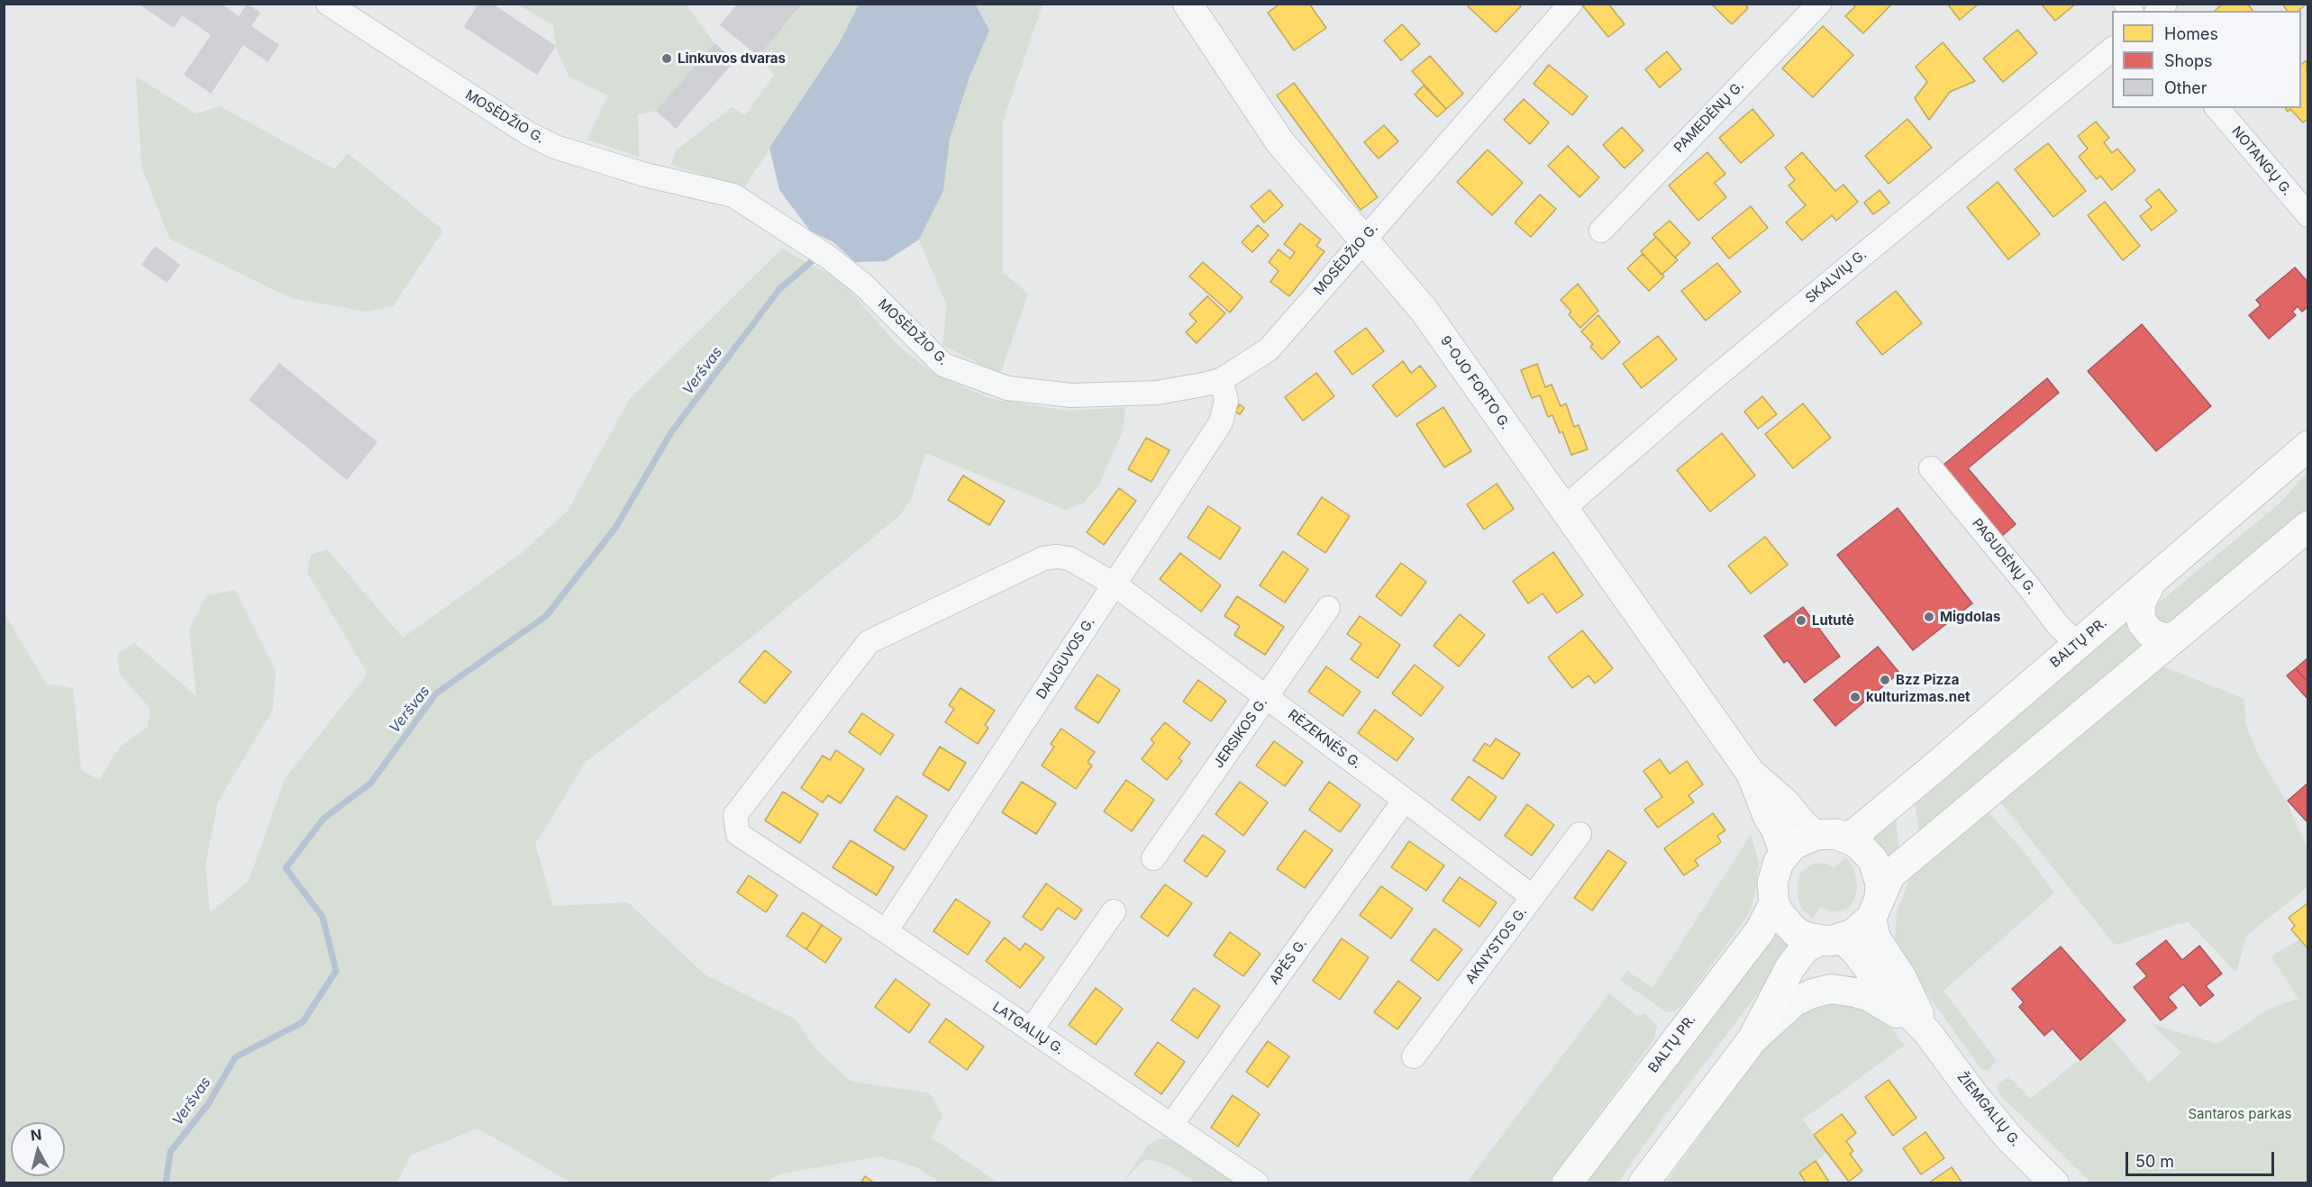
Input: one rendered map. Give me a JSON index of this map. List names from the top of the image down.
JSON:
{
  "streets": {
    "main road": ["BALTŲ PR."],
    "street": [
      "MOSĖDŽIO G.",
      "PAMEDĖNŲ G.",
      "NOTANGŲ G.",
      "SKALVIŲ G.",
      "9-OJO FORTO G.",
      "PAGUDĖNŲ G.",
      "DAUGUVOS G.",
      "JERSIKOS G.",
      "RĖZEKNĖS G.",
      "AKNYSTOS G.",
      "APĖS G.",
      "LATGALIŲ G.",
      "ŽIEMGALIŲ G."
    ]
  },
  "crossings": [
    ["MOSĖDŽIO G.", "9-OJO FORTO G."],
    ["MOSĖDŽIO G.", "DAUGUVOS G."],
    ["SKALVIŲ G.", "9-OJO FORTO G."],
    ["9-OJO FORTO G.", "BALTŲ PR."],
    ["9-OJO FORTO G.", "ŽIEMGALIŲ G."],
    ["PAGUDĖNŲ G.", "BALTŲ PR."],
    ["BALTŲ PR.", "ŽIEMGALIŲ G."],
    ["DAUGUVOS G.", "RĖZEKNĖS G."],
    ["DAUGUVOS G.", "LATGALIŲ G."],
    ["JERSIKOS G.", "RĖZEKNĖS G."],
    ["RĖZEKNĖS G.", "AKNYSTOS G."],
    ["RĖZEKNĖS G.", "APĖS G."],
    ["RĖZEKNĖS G.", "LATGALIŲ G."],
    ["APĖS G.", "LATGALIŲ G."]
  ],
  "water": ["Veršvas"],
  "parks": ["Santaros parkas"],
  "places": [
    "Linkuvos dvaras",
    "Migdolas",
    "Lututė",
    "Bzz Pizza",
    "kulturizmas.net"
  ],
  "legend": ["Homes", "Shops", "Other"],
  "scale_bar": "50 m",
  "north": "top"
}
